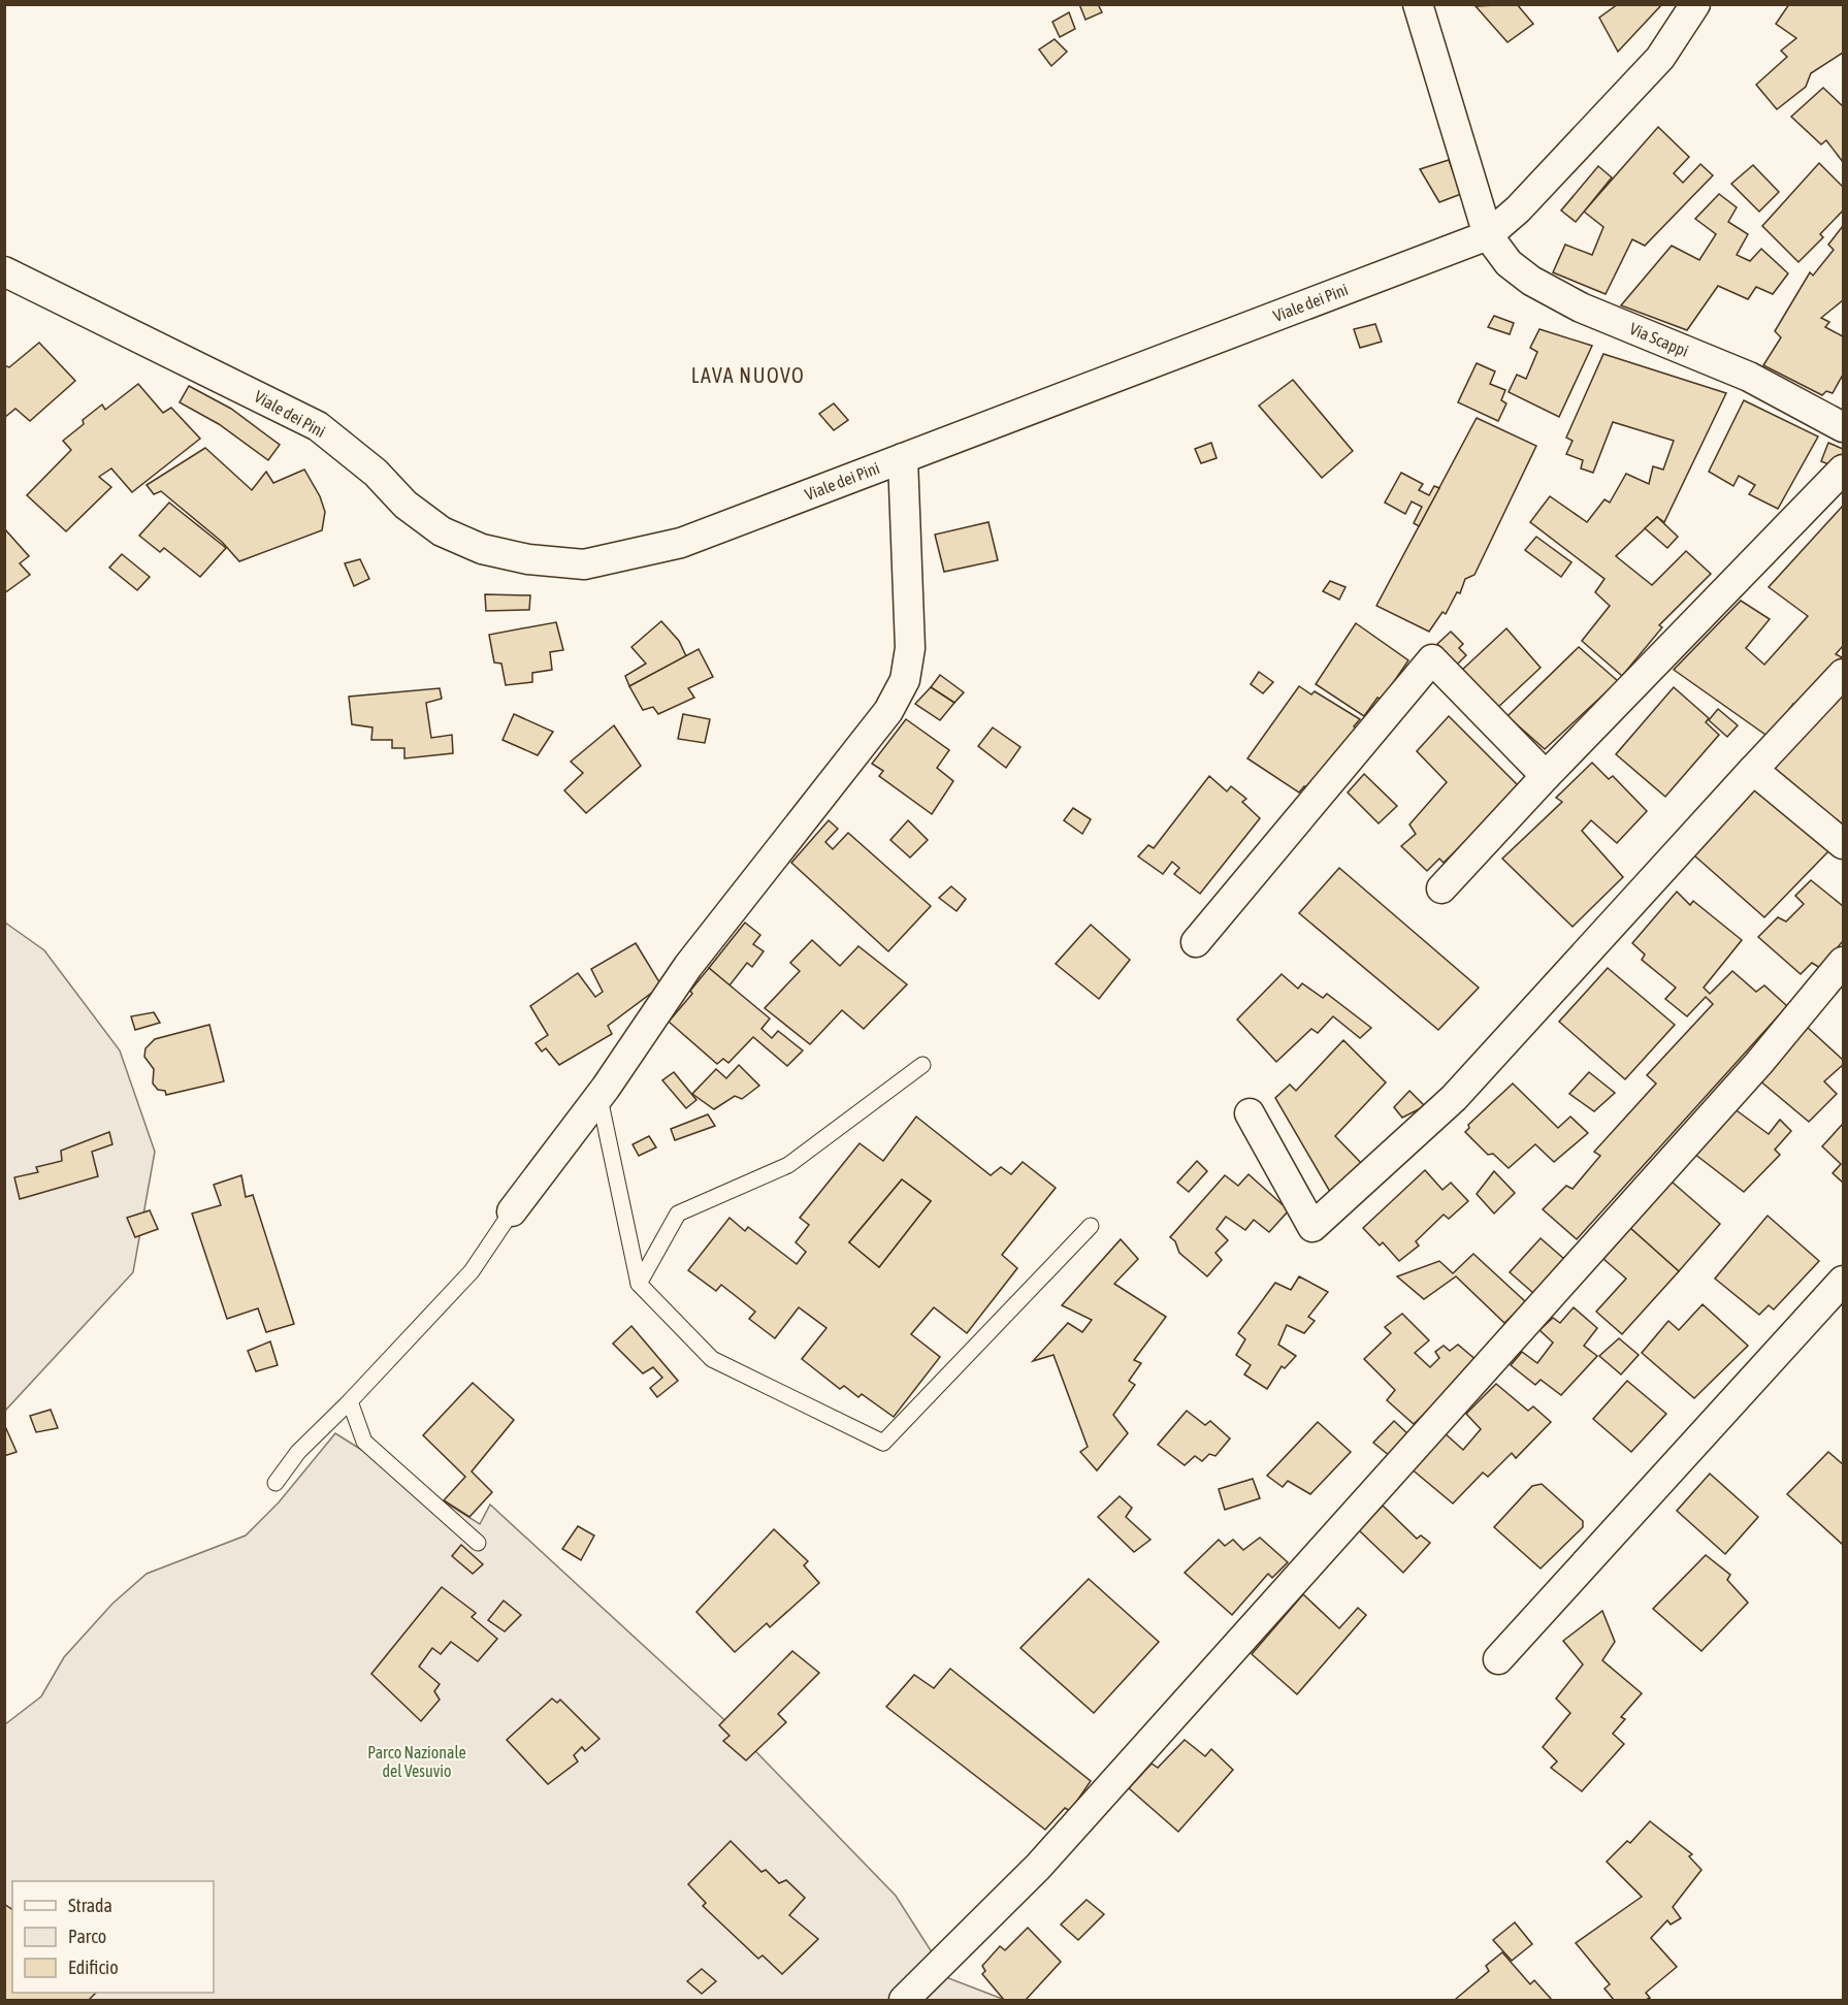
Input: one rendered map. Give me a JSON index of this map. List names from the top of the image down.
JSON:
{
  "streets": {
    "street": ["Viale dei Pini", "Via Scappi"]
  },
  "crossings": [
    ["Viale dei Pini", "Via Scappi"]
  ],
  "districts": ["LAVA NUOVO"],
  "parks": ["Parco Nazionale del Vesuvio"],
  "legend": ["Strada", "Parco", "Edificio"]
}
